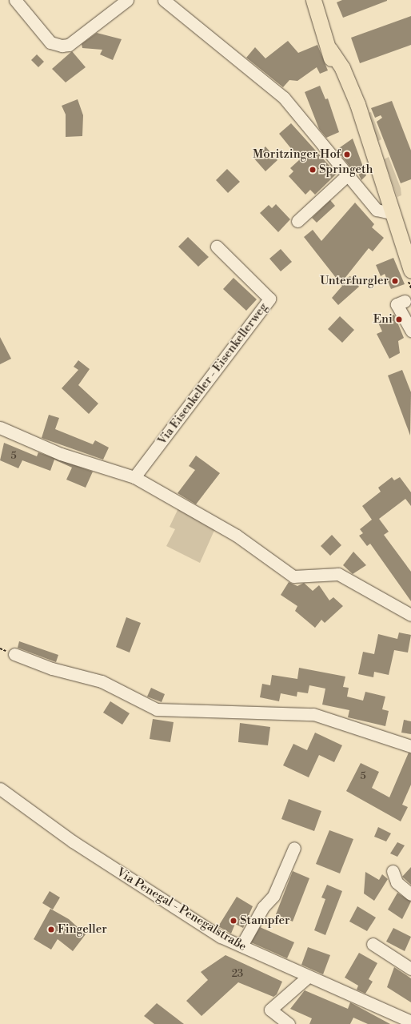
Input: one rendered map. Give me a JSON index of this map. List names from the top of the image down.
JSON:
{
  "streets": {
    "street": ["Via Eisenkeller - Eisenkellerweg", "Via Penegal - Penegalstraße"]
  },
  "places": [
    "Moritzinger Hof",
    "Springeth",
    "Unterfurgler",
    "Eni",
    "Stampfer",
    "Fingeller"
  ],
  "house_numbers": ["5", "5", "23"]
}
